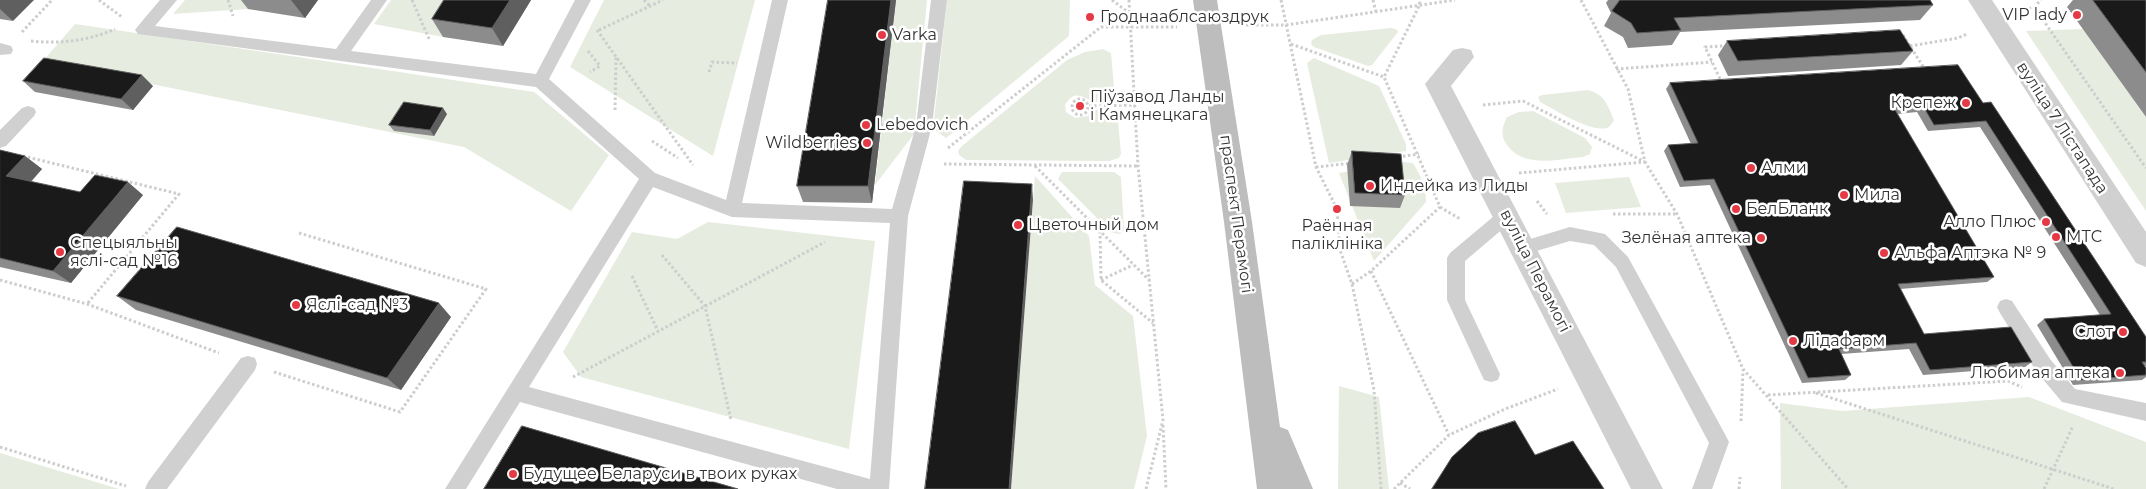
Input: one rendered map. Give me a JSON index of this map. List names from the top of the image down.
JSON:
{
  "streets": {
    "main road": ["праспект Перамогі"],
    "street": ["вуліца 7 Лістапада", "вуліца Перамогі"]
  },
  "places": [
    "VIP lady",
    "Гроднааблсаюздрук",
    "Varka",
    "Крепеж",
    "Піўзавод Ланды і Камянецкага",
    "Lebedovich",
    "Wildberries",
    "Алми",
    "Индейка из Лиды",
    "Мила",
    "Раённая паліклініка",
    "БелБланк",
    "Алло Плюс",
    "Цветочный дом",
    "МТС",
    "Зелёная аптека",
    "Спецыяльны яслі-сад №16",
    "Альфа Аптэка № 9",
    "Яслі-сад №3",
    "Слот",
    "Лідафарм",
    "Любимая аптека",
    "Будущее Беларуси в твоих руках"
  ]
}
